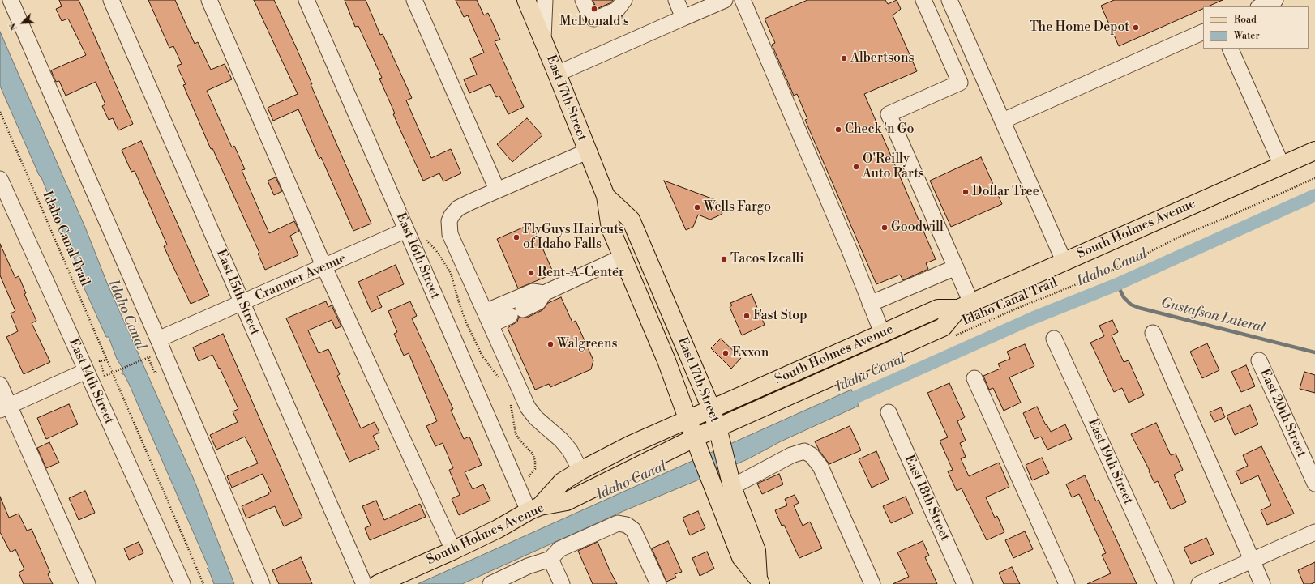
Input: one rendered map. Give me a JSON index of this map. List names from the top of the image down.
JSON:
{
  "streets": {
    "main road": ["East 17th Street", "South Holmes Avenue"],
    "street": [
      "East 16th Street",
      "Cranmer Avenue",
      "East 15th Street",
      "East 14th Street",
      "East 20th Street",
      "East 19th Street",
      "East 18th Street"
    ],
    "path": ["Idaho Canal Trail"]
  },
  "crossings": [
    ["East 17th Street", "South Holmes Avenue"],
    ["South Holmes Avenue", "East 16th Street"],
    ["East 16th Street", "Cranmer Avenue"],
    ["Cranmer Avenue", "East 15th Street"]
  ],
  "water": ["Idaho Canal", "Gustafson Lateral"],
  "places": [
    "McDonald's",
    "The Home Depot",
    "Albertsons",
    "Check 'n Go",
    "O'Reilly Auto Parts",
    "Dollar Tree",
    "Wells Fargo",
    "Goodwill",
    "FlyGuys Haircuts of Idaho Falls",
    "Tacos Izcalli",
    "Rent-A-Center",
    "Fast Stop",
    "Walgreens",
    "Exxon"
  ],
  "legend": ["Road", "Water"],
  "north": "bottom left"
}
